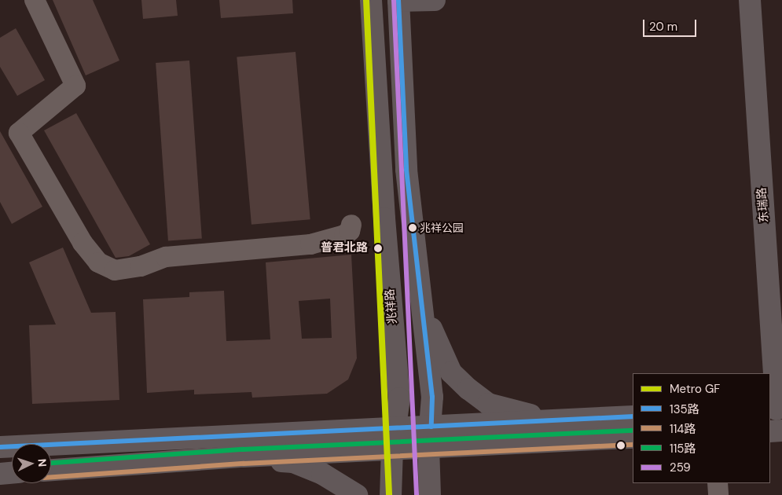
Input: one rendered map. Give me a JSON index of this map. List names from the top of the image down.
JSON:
{
  "streets": {
    "main road": ["东瑞路", "兆祥路"]
  },
  "places": ["兆祥公园", "普君北路"],
  "lines": [
    "metro line GF",
    "transit line 135路",
    "transit line 259",
    "transit line 115路",
    "transit line 114路"
  ],
  "legend": [
    "Metro GF",
    "135路",
    "114路",
    "115路",
    "259"
  ],
  "scale_bar": "20 m",
  "north": "right"
}
